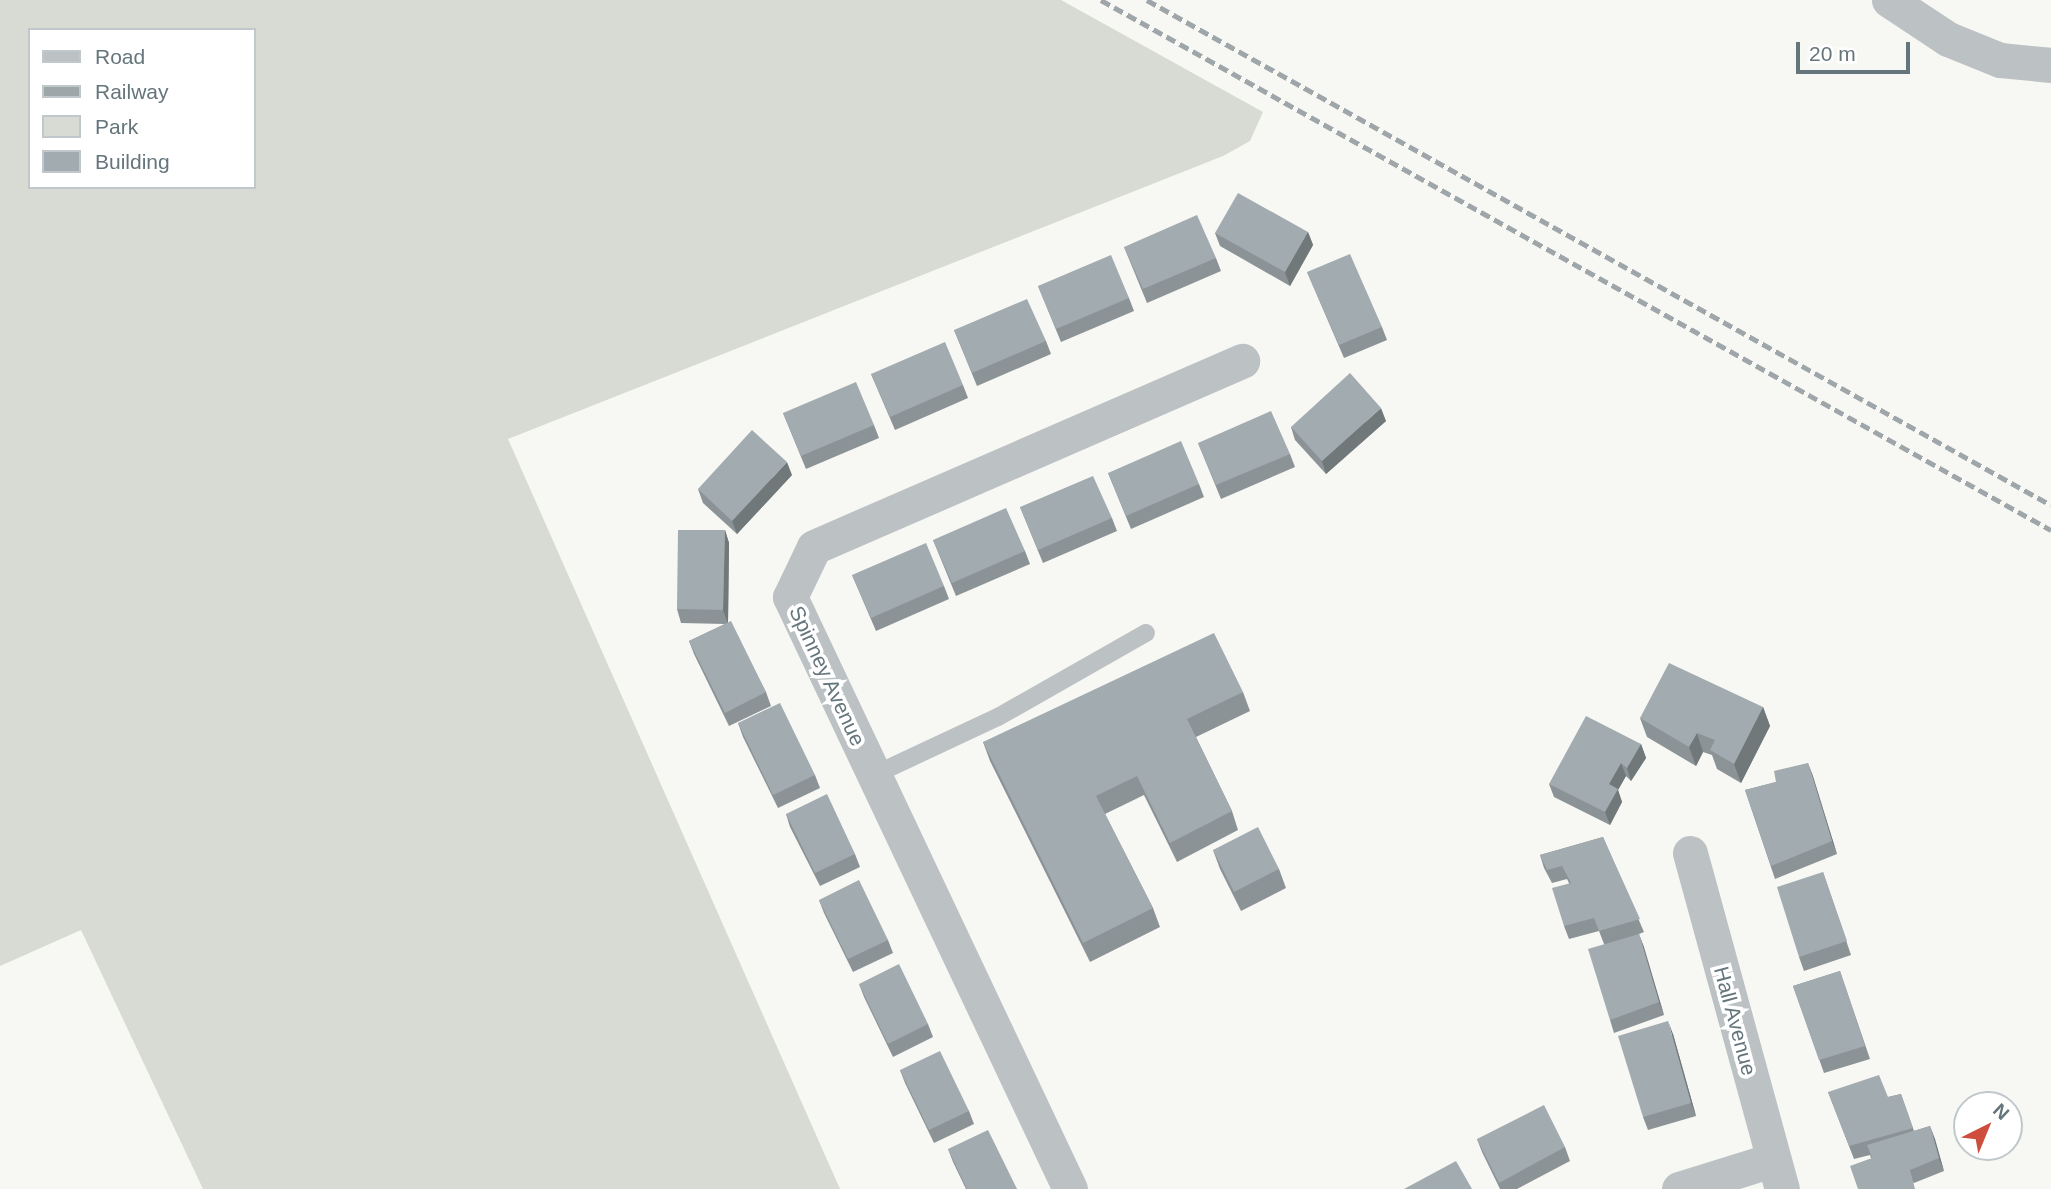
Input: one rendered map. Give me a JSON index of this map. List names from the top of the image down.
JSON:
{
  "streets": {
    "street": ["Spinney Avenue", "Hall Avenue"]
  },
  "legend": [
    "Road",
    "Railway",
    "Park",
    "Building"
  ],
  "scale_bar": "20 m",
  "north": "top right"
}
